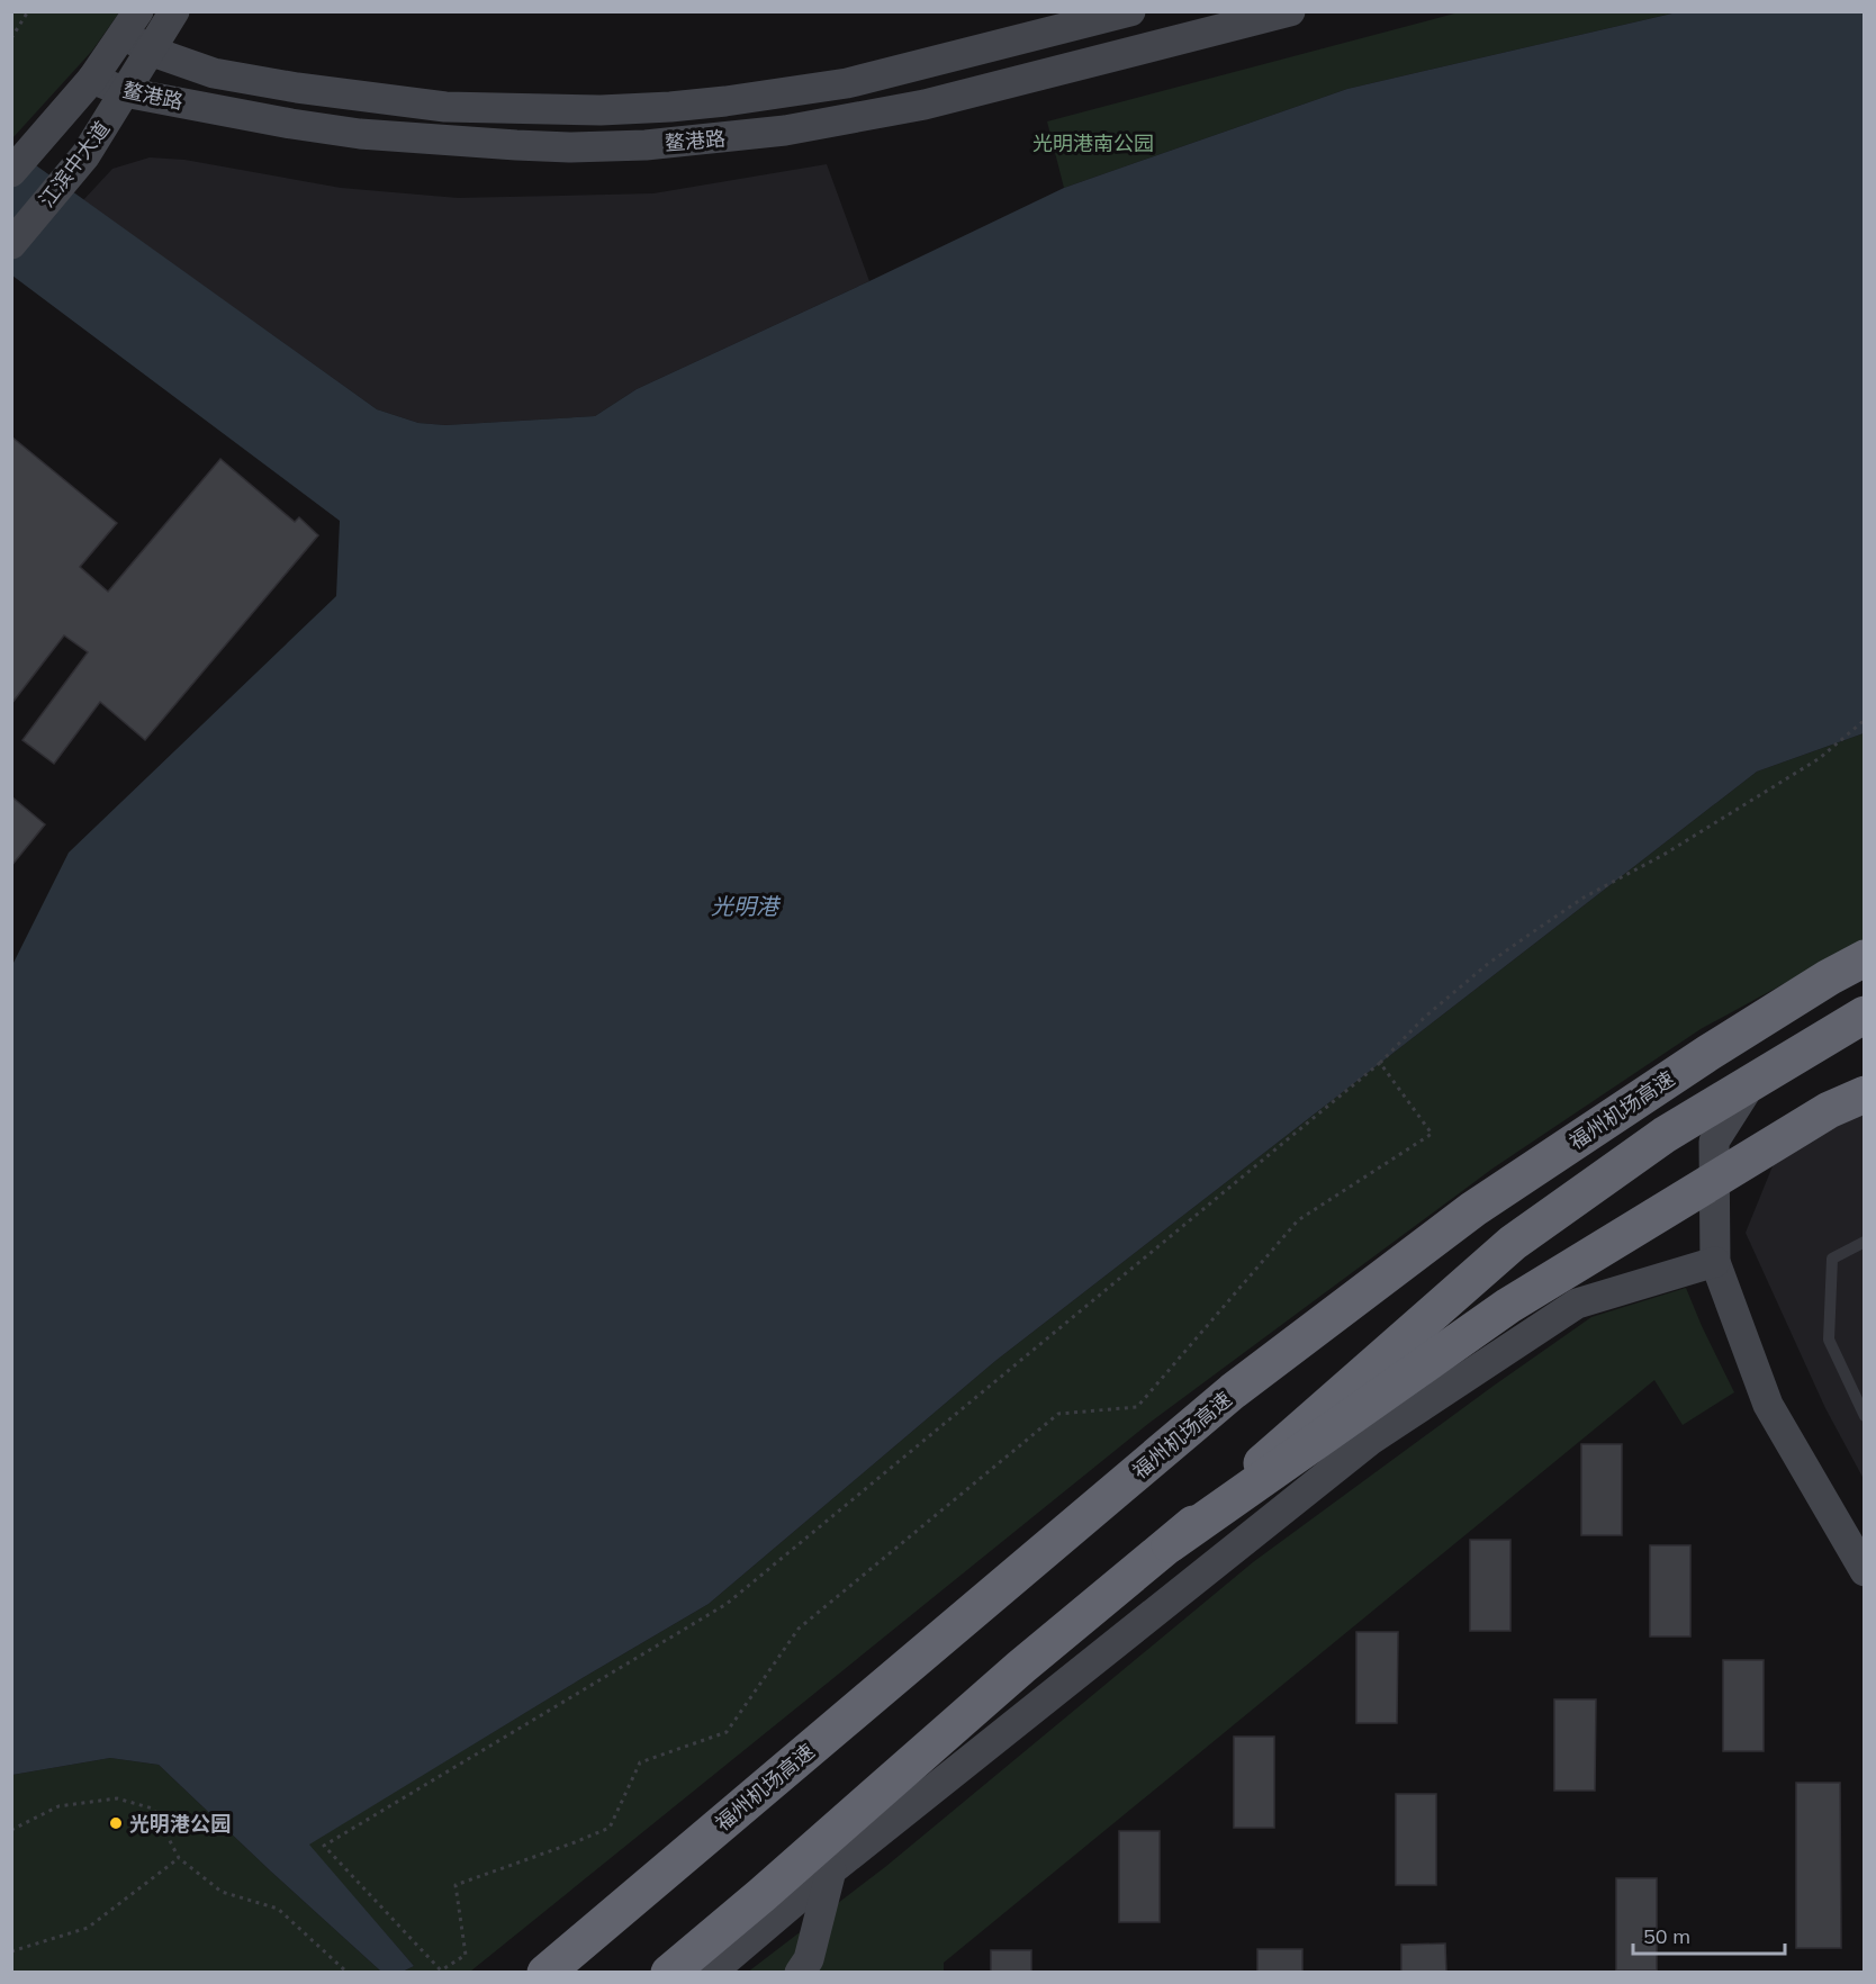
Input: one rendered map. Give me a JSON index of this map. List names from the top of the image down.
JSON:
{
  "streets": {
    "highway": ["福州机场高速"],
    "main road": ["鳌港路", "江滨中大道"]
  },
  "crossings": [
    ["鳌港路", "江滨中大道"]
  ],
  "water": ["光明港"],
  "parks": ["光明港南公园"],
  "places": ["光明港公园"],
  "scale_bar": "50 m"
}
